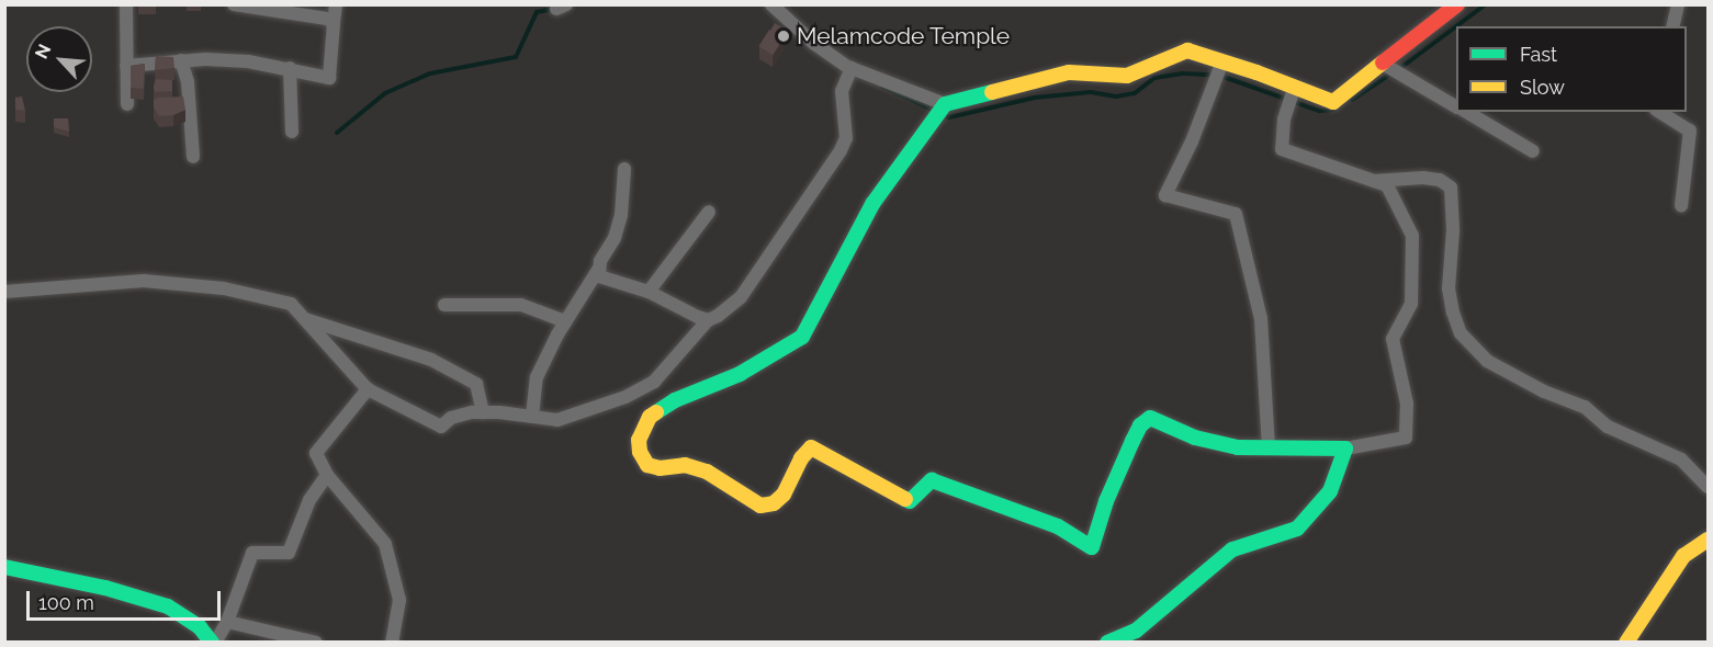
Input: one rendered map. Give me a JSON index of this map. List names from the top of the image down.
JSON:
{
  "places": ["Melamcode Temple"],
  "legend": ["Fast", "Slow"],
  "scale_bar": "100 m",
  "north": "top left"
}
